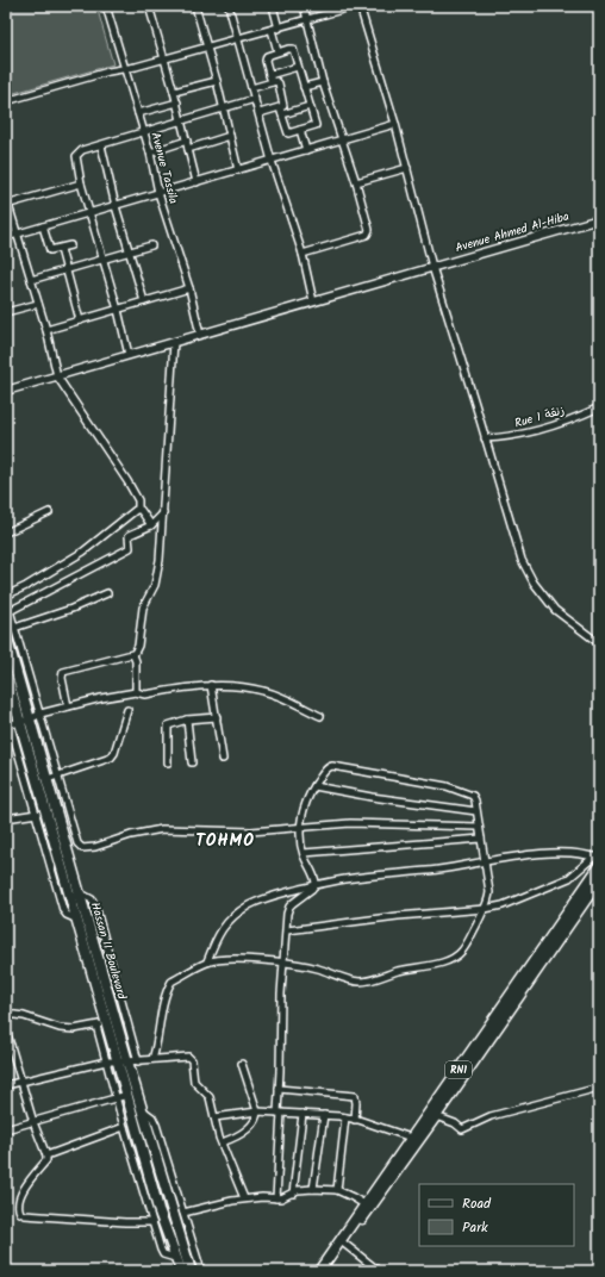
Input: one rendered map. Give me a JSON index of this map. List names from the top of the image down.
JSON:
{
  "streets": {
    "main road": ["Hassan II Boulevard", "RN1"],
    "street": ["Avenue Tassila", "Avenue Ahmed Al-Hiba", "Rue 1 زنقة"]
  },
  "crossings": [
    ["Avenue Tassila", "Avenue Ahmed Al-Hiba"]
  ],
  "districts": ["TOHMO"],
  "legend": ["Road", "Park"]
}
